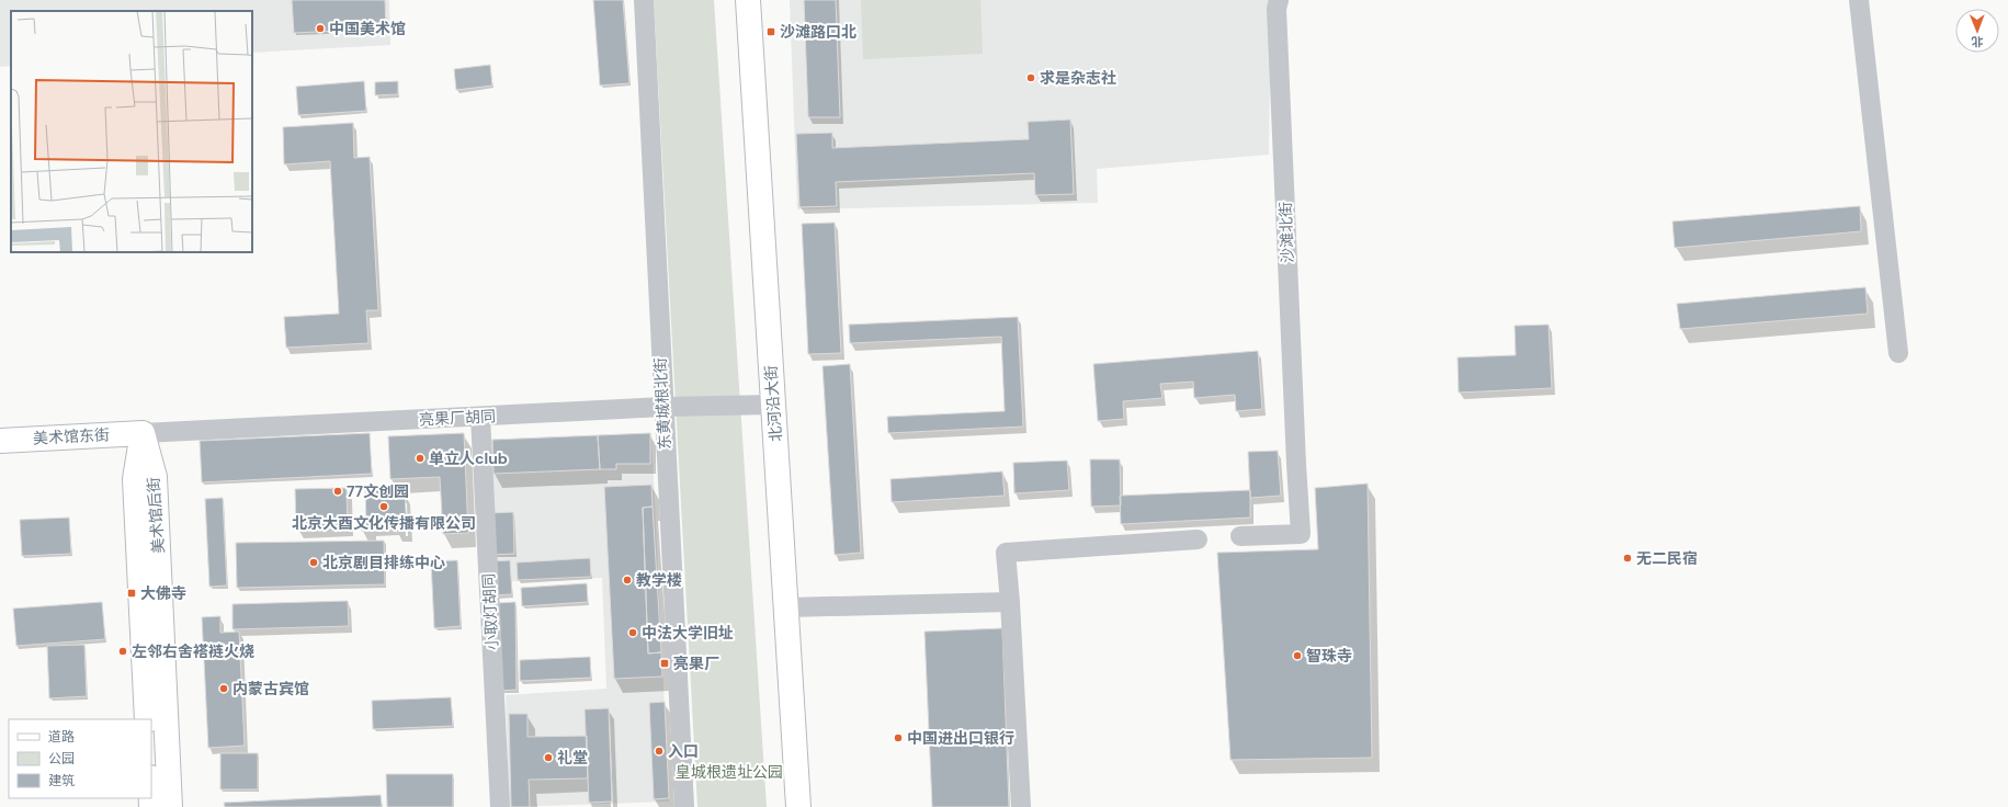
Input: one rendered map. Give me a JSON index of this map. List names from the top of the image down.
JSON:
{
  "streets": {
    "main road": ["北河沿大街", "美术馆东街", "美术馆后街"],
    "street": [
      "沙滩北街",
      "东黄城根北街",
      "亮果厂胡同",
      "小取灯胡同"
    ]
  },
  "crossings": [
    ["东黄城根北街", "亮果厂胡同"],
    ["北河沿大街", "亮果厂胡同"],
    ["亮果厂胡同", "美术馆东街"],
    ["亮果厂胡同", "美术馆后街"],
    ["亮果厂胡同", "小取灯胡同"],
    ["美术馆东街", "美术馆后街"]
  ],
  "parks": ["皇城根遗址公园"],
  "places": {
    "other": [
      "中国美术馆",
      "求是杂志社",
      "单立人club",
      "77文创园",
      "北京大酉文化传播有限公司",
      "无二民宿",
      "北京剧目排练中心",
      "教学楼",
      "中法大学旧址",
      "左邻右舍褡裢火烧",
      "智珠寺",
      "内蒙古宾馆",
      "中国进出口银行",
      "入口",
      "礼堂"
    ],
    "transit": ["沙滩路口北", "大佛寺", "亮果厂"]
  },
  "legend": ["道路", "公园", "建筑"],
  "north": "bottom"
}
